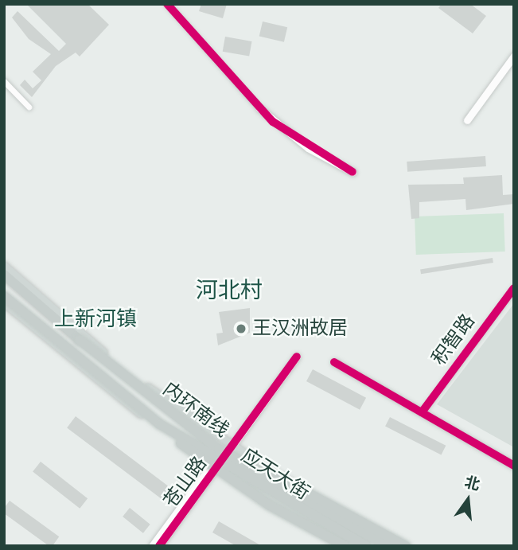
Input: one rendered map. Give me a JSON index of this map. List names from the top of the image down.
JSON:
{
  "streets": {
    "highway": ["内环南线"],
    "main road": ["应天大街"],
    "street": ["积智路", "苍山路"]
  },
  "crossings": [
    ["应天大街", "苍山路"]
  ],
  "districts": ["河北村", "上新河镇"],
  "places": ["王汉洲故居"],
  "north": "top"
}
